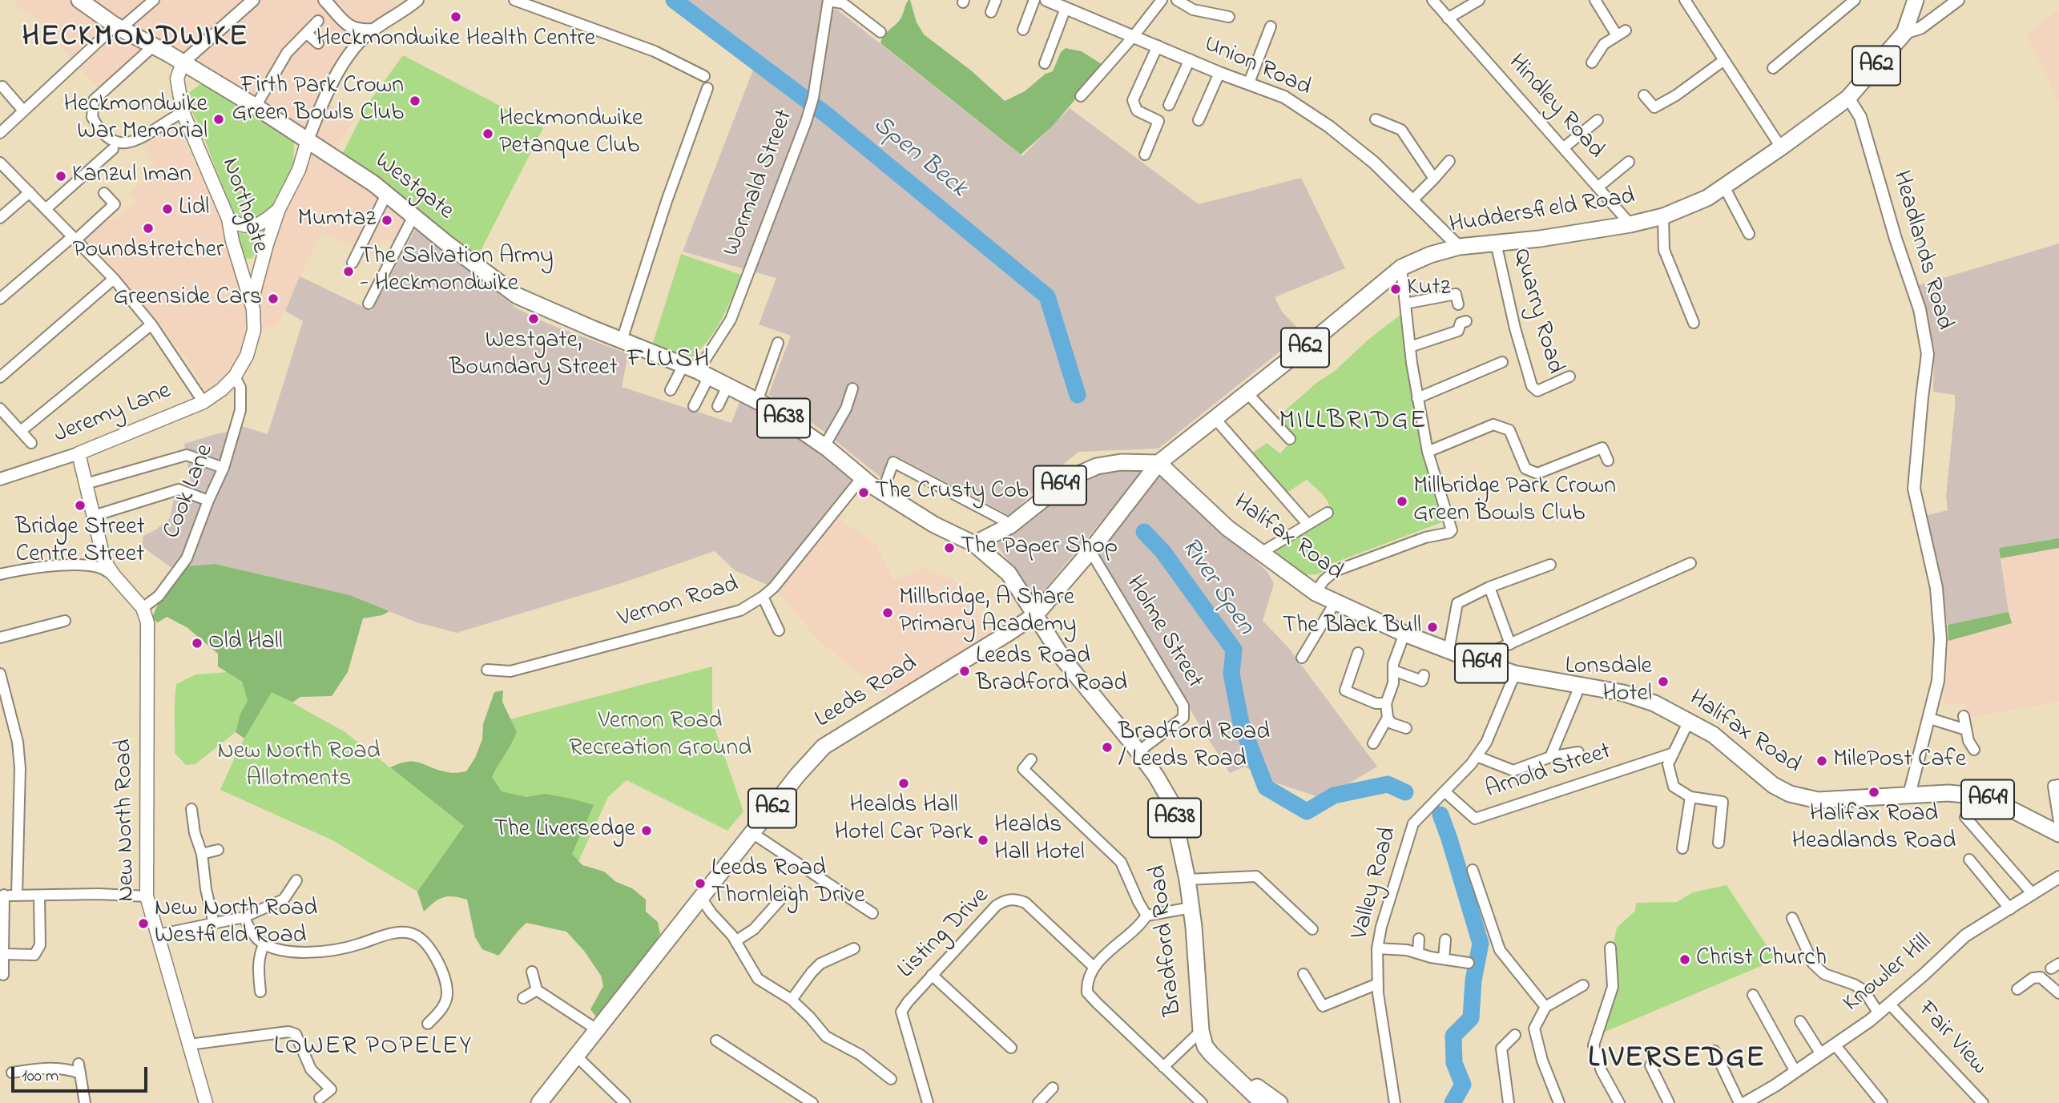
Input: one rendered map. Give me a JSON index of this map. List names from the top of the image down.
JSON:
{
  "streets": {
    "main road": [
      "A62",
      "Westgate",
      "Northgate",
      "Huddersfield Road",
      "Jeremy Lane",
      "A638",
      "A649",
      "Halifax Road",
      "Leeds Road",
      "New North Road",
      "Bradford Road"
    ],
    "street": [
      "Union Road",
      "Hindley Road",
      "Wormald Street",
      "Headlands Road",
      "Quarry Road",
      "Cook Lane",
      "Vernon Road",
      "Holme Street",
      "Arnold Street",
      "Valley Road",
      "Listing Drive",
      "Knowler Hill",
      "Fair View"
    ]
  },
  "crossings": [
    ["Union Road", "Huddersfield Road"],
    ["Hindley Road", "Huddersfield Road"],
    ["Wormald Street", "Westgate"],
    ["Wormald Street", "A638"],
    ["Westgate", "Northgate"],
    ["Westgate", "A638"],
    ["Northgate", "A638"],
    ["Huddersfield Road", "Headlands Road"],
    ["Huddersfield Road", "Quarry Road"],
    ["Huddersfield Road", "A649"],
    ["Huddersfield Road", "Halifax Road"],
    ["Huddersfield Road", "Leeds Road"],
    ["Headlands Road", "Halifax Road"],
    ["Jeremy Lane", "Cook Lane"],
    ["Jeremy Lane", "New North Road"],
    ["A638", "A649"],
    ["A638", "Vernon Road"],
    ["A638", "Bradford Road"],
    ["A649", "Halifax Road"],
    ["A649", "Leeds Road"],
    ["A649", "Bradford Road"],
    ["Cook Lane", "New North Road"],
    ["Halifax Road", "Leeds Road"],
    ["Halifax Road", "Valley Road"],
    ["Holme Street", "Leeds Road"],
    ["Holme Street", "Bradford Road"],
    ["Leeds Road", "Bradford Road"],
    ["Arnold Street", "Valley Road"],
    ["Knowler Hill", "Fair View"]
  ],
  "districts": [
    "HECKMONDWIKE",
    "FLUSH",
    "MILLBRIDGE",
    "LOWER POPELEY",
    "LIVERSEDGE"
  ],
  "water": ["Spen Beck", "River Spen"],
  "parks": ["Vernon Road Recreation Ground", "New North Road Allotments"],
  "places": [
    "Heckmondwike Health Centre",
    "Firth Park Crown Green Bowls Club",
    "Heckmondwike War Memorial",
    "Heckmondwike Petanque Club",
    "Kanzul Iman",
    "Lidl",
    "Mumtaz",
    "Poundstretcher",
    "The Salvation Army - Heckmondwike",
    "Kutz",
    "Greenside Cars",
    "Westgate, Boundary Street",
    "The Crusty Cob",
    "Millbridge Park Crown Green Bowls Club",
    "Bridge Street Centre Street",
    "The Paper Shop",
    "Millbridge, A Share Primary Academy",
    "The Black Bull",
    "Old Hall",
    "Leeds Road Bradford Road",
    "Lonsdale Hotel",
    "Bradford Road / Leeds Road",
    "MilePost Cafe",
    "Healds Hall Hotel Car Park",
    "Halifax Road Headlands Road",
    "The Liversedge",
    "Healds Hall Hotel",
    "Leeds Road Thornleigh Drive",
    "New North Road Westfield Road",
    "Christ Church"
  ],
  "scale_bar": "100 m"
}
